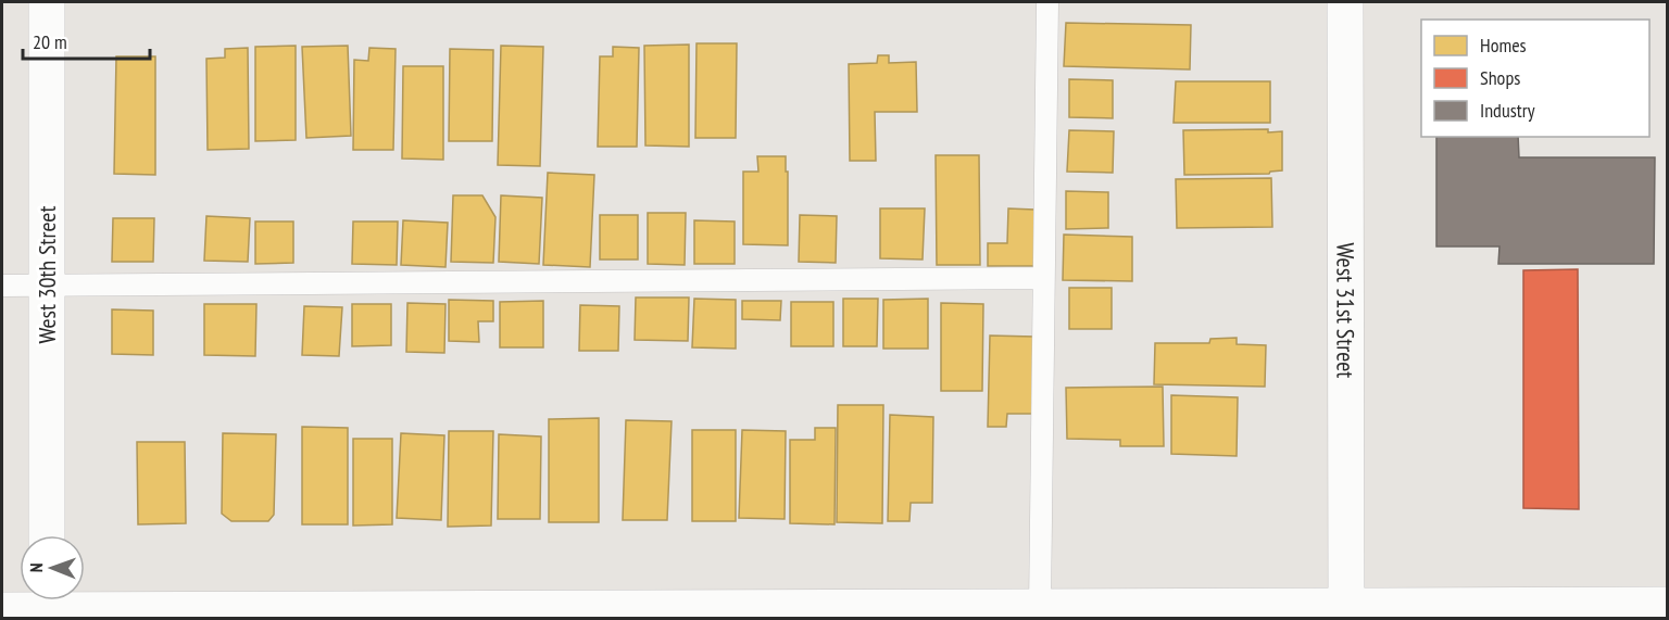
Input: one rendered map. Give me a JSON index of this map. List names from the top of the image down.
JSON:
{
  "streets": {
    "street": ["West 30th Street", "West 31st Street"]
  },
  "legend": ["Homes", "Shops", "Industry"],
  "scale_bar": "20 m",
  "north": "left"
}
